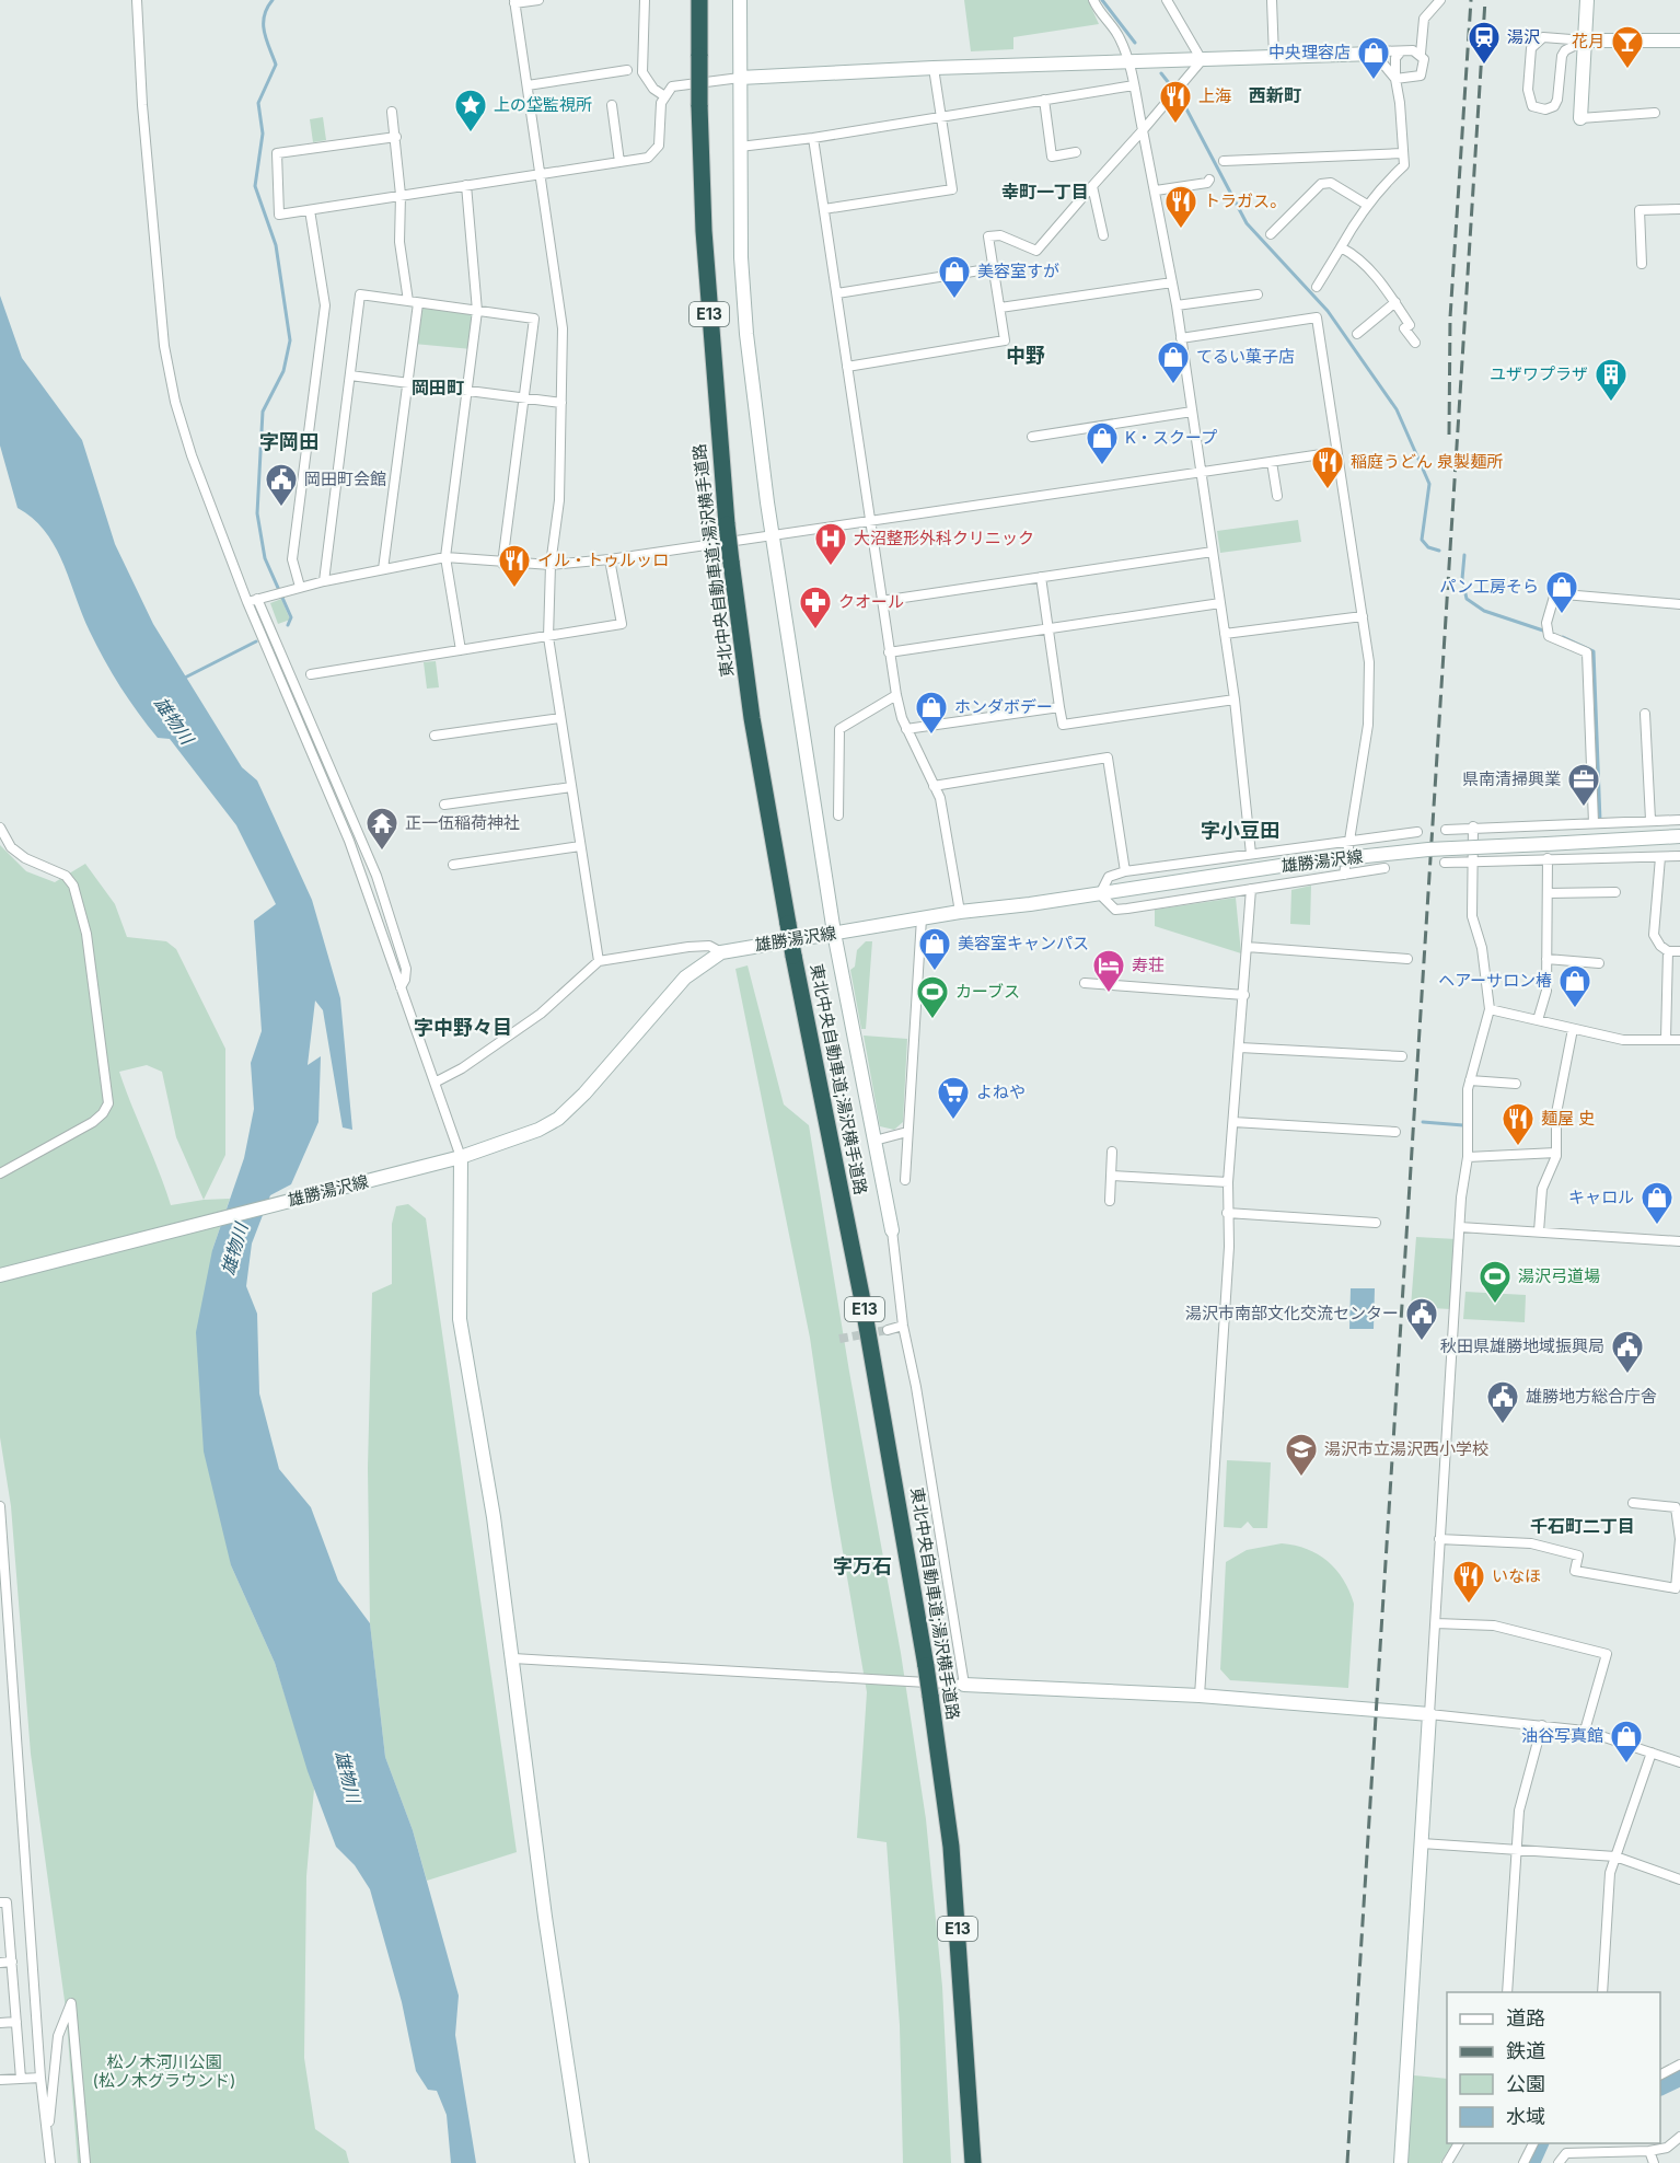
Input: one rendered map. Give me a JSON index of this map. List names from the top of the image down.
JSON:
{
  "streets": {
    "highway": ["E13", "東北中央自動車道;湯沢横手道路"],
    "street": ["雄勝湯沢線"]
  },
  "districts": [
    "西新町",
    "幸町一丁目",
    "中野",
    "岡田町",
    "字岡田",
    "字小豆田",
    "字中野々目",
    "千石町二丁目",
    "字万石"
  ],
  "water": ["雄物川"],
  "parks": ["松ノ木河川公園 (松ノ木グラウンド)"],
  "places": {
    "station": ["湯沢"],
    "bar": ["花月"],
    "shop": [
      "中央理容店",
      "美容室すが",
      "てるい菓子店",
      "K・スクープ",
      "パン工房そら",
      "ホンダボデー",
      "美容室キャンパス",
      "ヘアーサロン椿",
      "キャロル",
      "油谷写真館"
    ],
    "restaurant": [
      "上海",
      "トラガス。",
      "稲庭うどん 泉製麺所",
      "イル・トゥルッロ",
      "麺屋 史",
      "いなほ"
    ],
    "place": ["上の垈監視所"],
    "building": ["ユザワプラザ"],
    "public building": [
      "岡田町会館",
      "湯沢市南部文化交流センター",
      "秋田県雄勝地域振興局",
      "雄勝地方総合庁舎"
    ],
    "hospital": ["大沼整形外科クリニック"],
    "pharmacy": ["クオール"],
    "office": ["県南清掃興業"],
    "temple": ["正一伍稲荷神社"],
    "hotel": ["寿荘"],
    "sports": ["カーブス", "湯沢弓道場"],
    "supermarket": ["よねや"],
    "school or university": ["湯沢市立湯沢西小学校"]
  },
  "legend": [
    "道路",
    "鉄道",
    "公園",
    "水域"
  ]
}
